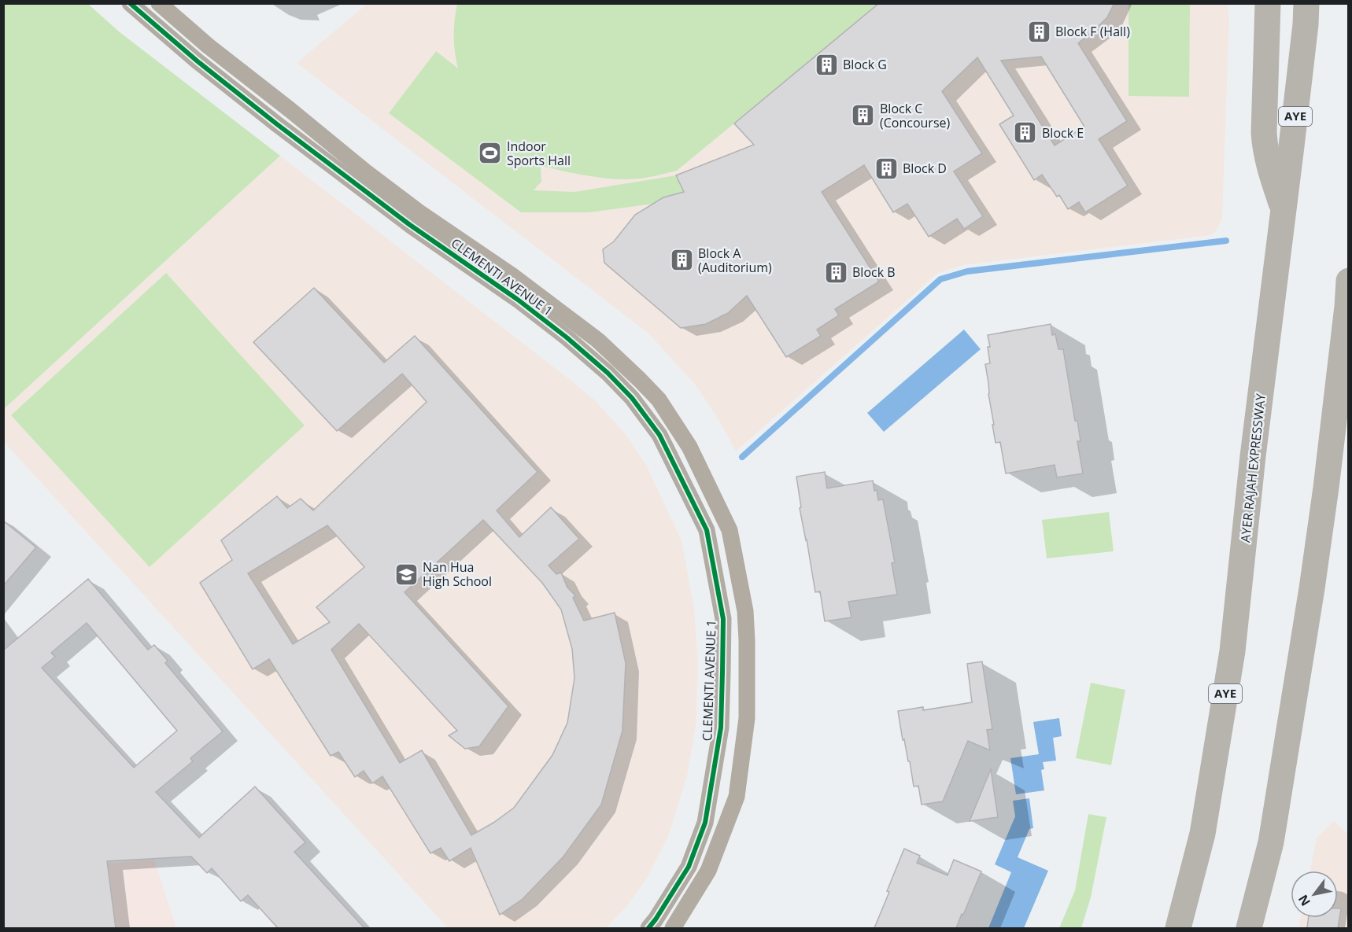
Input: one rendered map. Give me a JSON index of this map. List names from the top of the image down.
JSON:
{
  "streets": {
    "highway": ["AYE", "AYER RAJAH EXPRESSWAY"],
    "street": ["CLEMENTI AVENUE 1"]
  },
  "places": {
    "building": [
      "Block F (Hall)",
      "Block G",
      "Block C (Concourse)",
      "Block E",
      "Block D",
      "Block A (Auditorium)",
      "Block B"
    ],
    "sports": ["Indoor Sports Hall"],
    "school or university": ["Nan Hua High School"]
  },
  "north": "bottom left"
}
